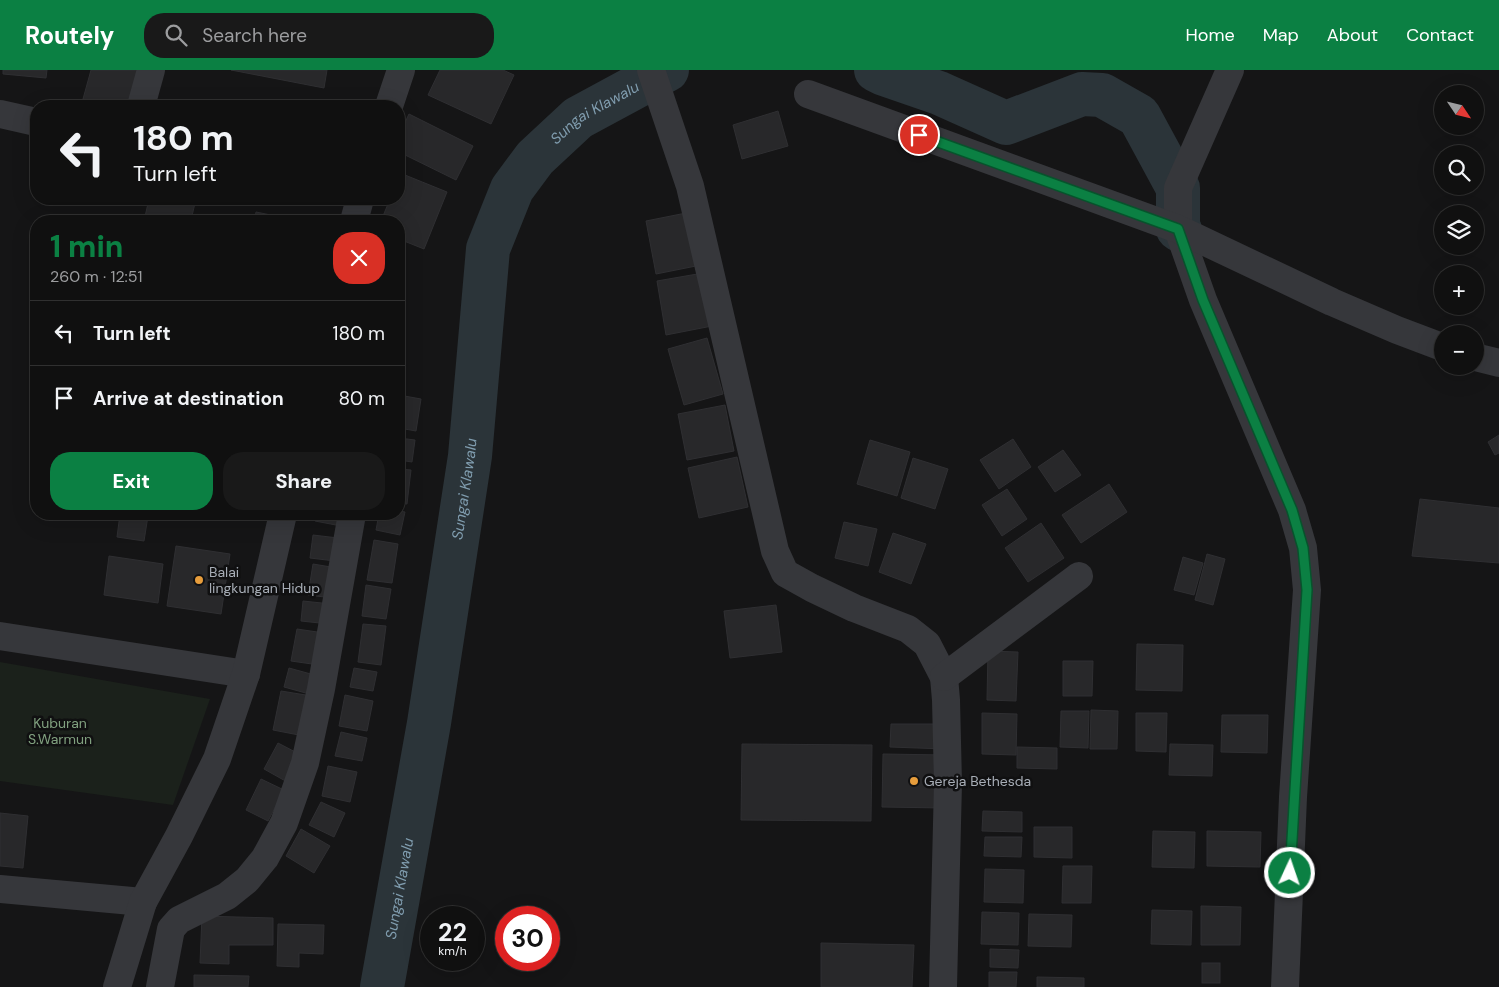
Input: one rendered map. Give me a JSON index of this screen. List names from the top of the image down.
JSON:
{
  "water": ["Sungai Klawalu"],
  "parks": ["Kuburan S.Warmun"],
  "places": ["Balai lingkungan Hidup", "Gereja Bethesda"],
  "north": "bottom right",
  "page": {
    "header": "Routely",
    "search": "Search here",
    "nav": [
      "Home",
      "Map",
      "About",
      "Contact"
    ],
    "map_buttons": ["+", "−"],
    "turn": ["180 m", "Turn left"],
    "heading": ["1 min", "260 m · 12:51"],
    "list": [
      {
        "name": "Turn left",
        "value": "180 m"
      },
      {
        "name": "Arrive at destination",
        "value": "80 m"
      }
    ],
    "buttons": ["Exit", "Share"],
    "speed": "22 km/h",
    "limit": "30"
  }
}
